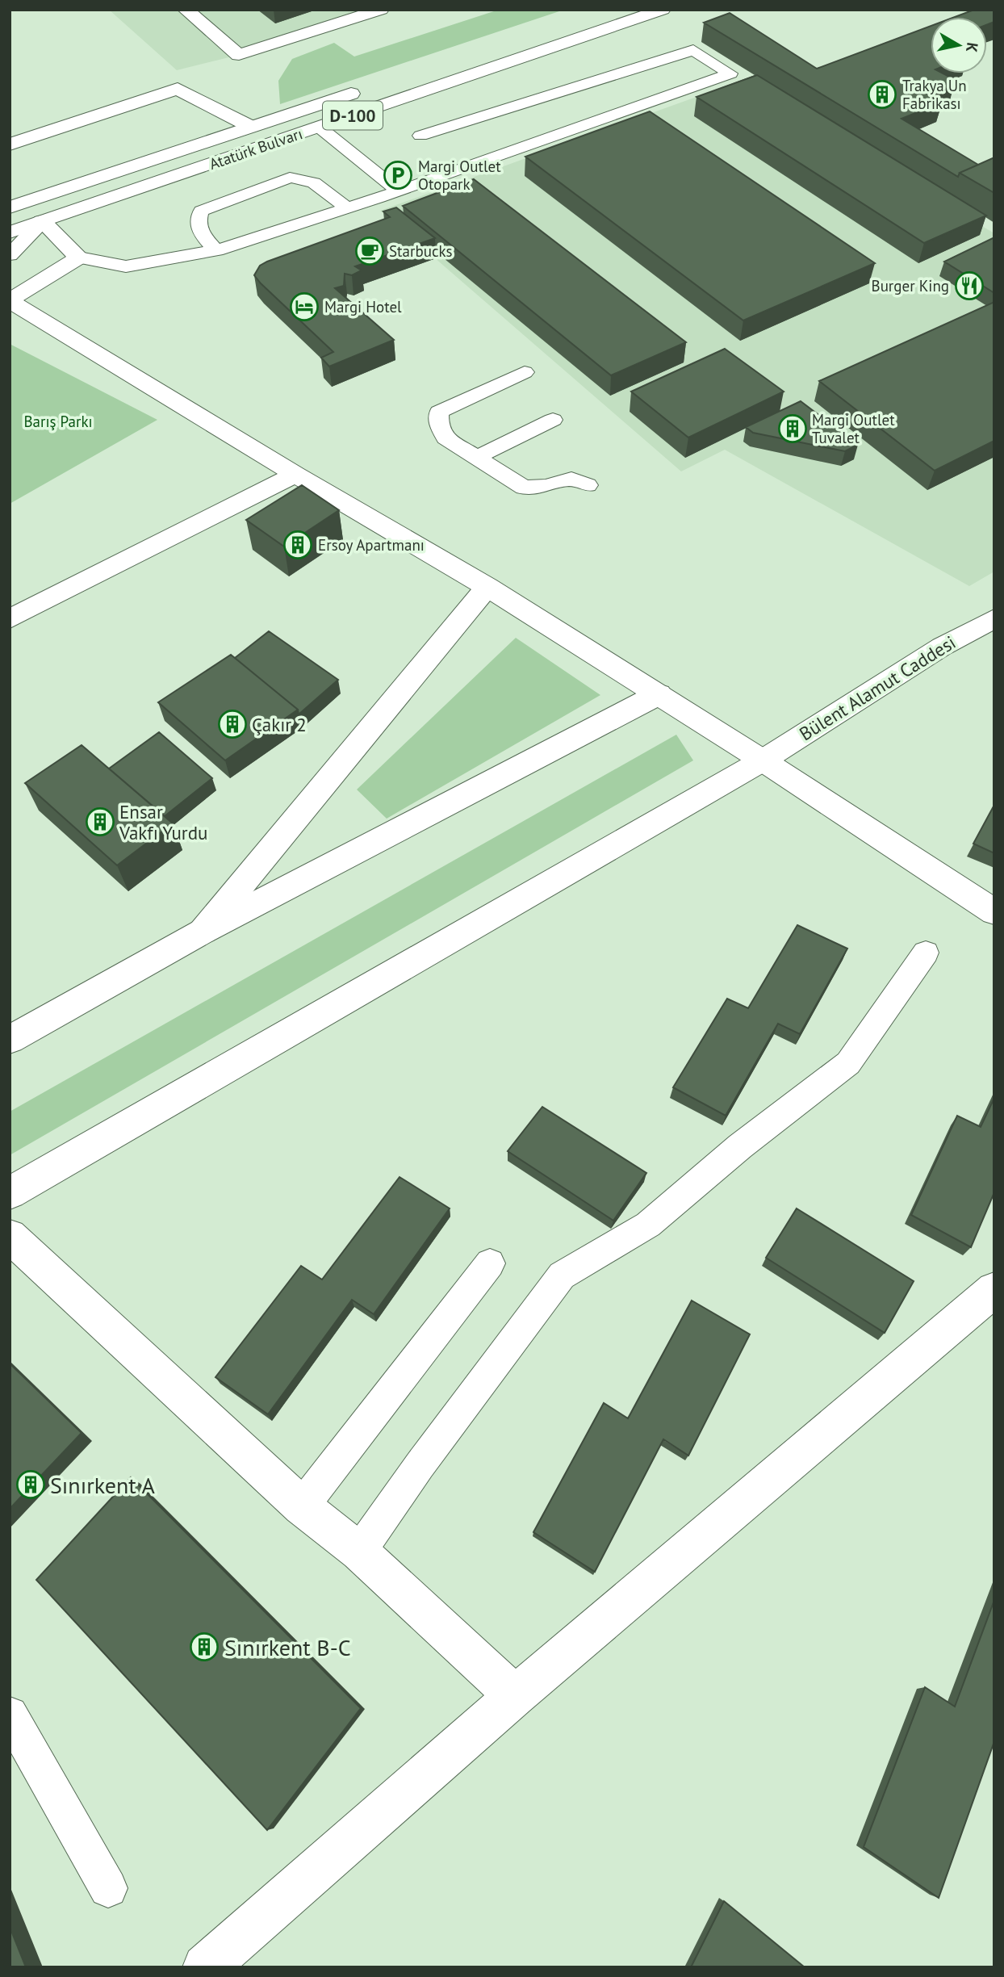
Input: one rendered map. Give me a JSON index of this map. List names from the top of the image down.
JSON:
{
  "streets": {
    "street": ["D-100", "Atatürk Bulvarı", "Bülent Alamut Caddesi"]
  },
  "parks": ["Barış Parkı"],
  "places": {
    "building": [
      "Trakya Un Fabrikası",
      "Margi Outlet Tuvalet",
      "Ersoy Apartmanı",
      "Çakır 2",
      "Ensar Vakfı Yurdu",
      "Sınırkent A",
      "Sınırkent B-C"
    ],
    "parking": ["Margi Outlet Otopark"],
    "cafe": ["Starbucks"],
    "restaurant": ["Burger King"],
    "hotel": ["Margi Hotel"]
  },
  "north": "right"
}
